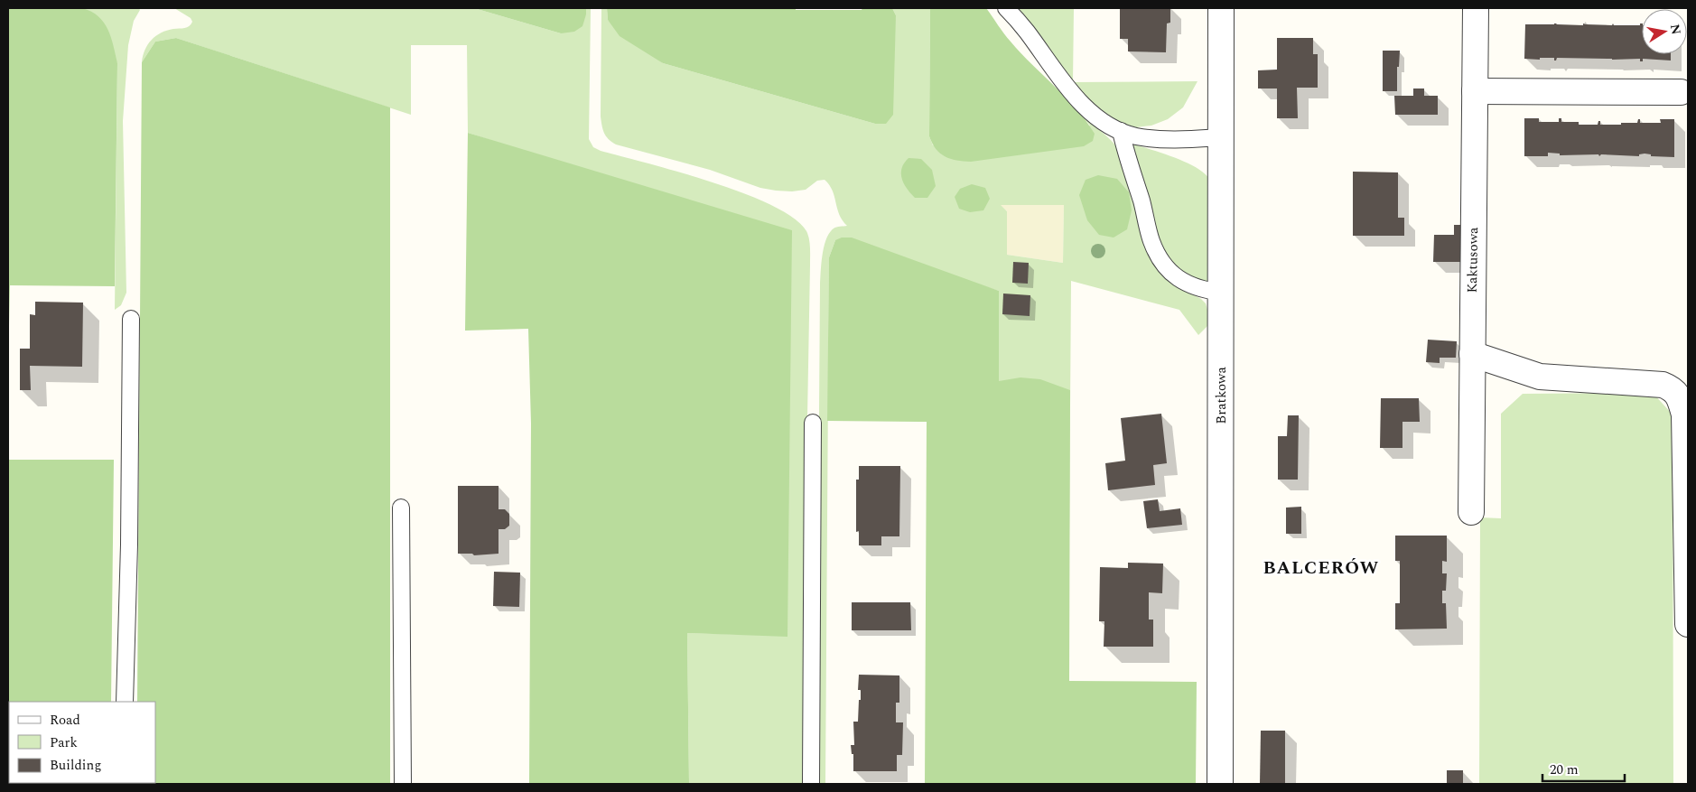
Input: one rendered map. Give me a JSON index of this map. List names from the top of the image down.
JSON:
{
  "streets": {
    "street": ["Kaktusowa", "Bratkowa"]
  },
  "districts": ["BALCERÓW"],
  "legend": ["Road", "Park", "Building"],
  "scale_bar": "20 m",
  "north": "right"
}
